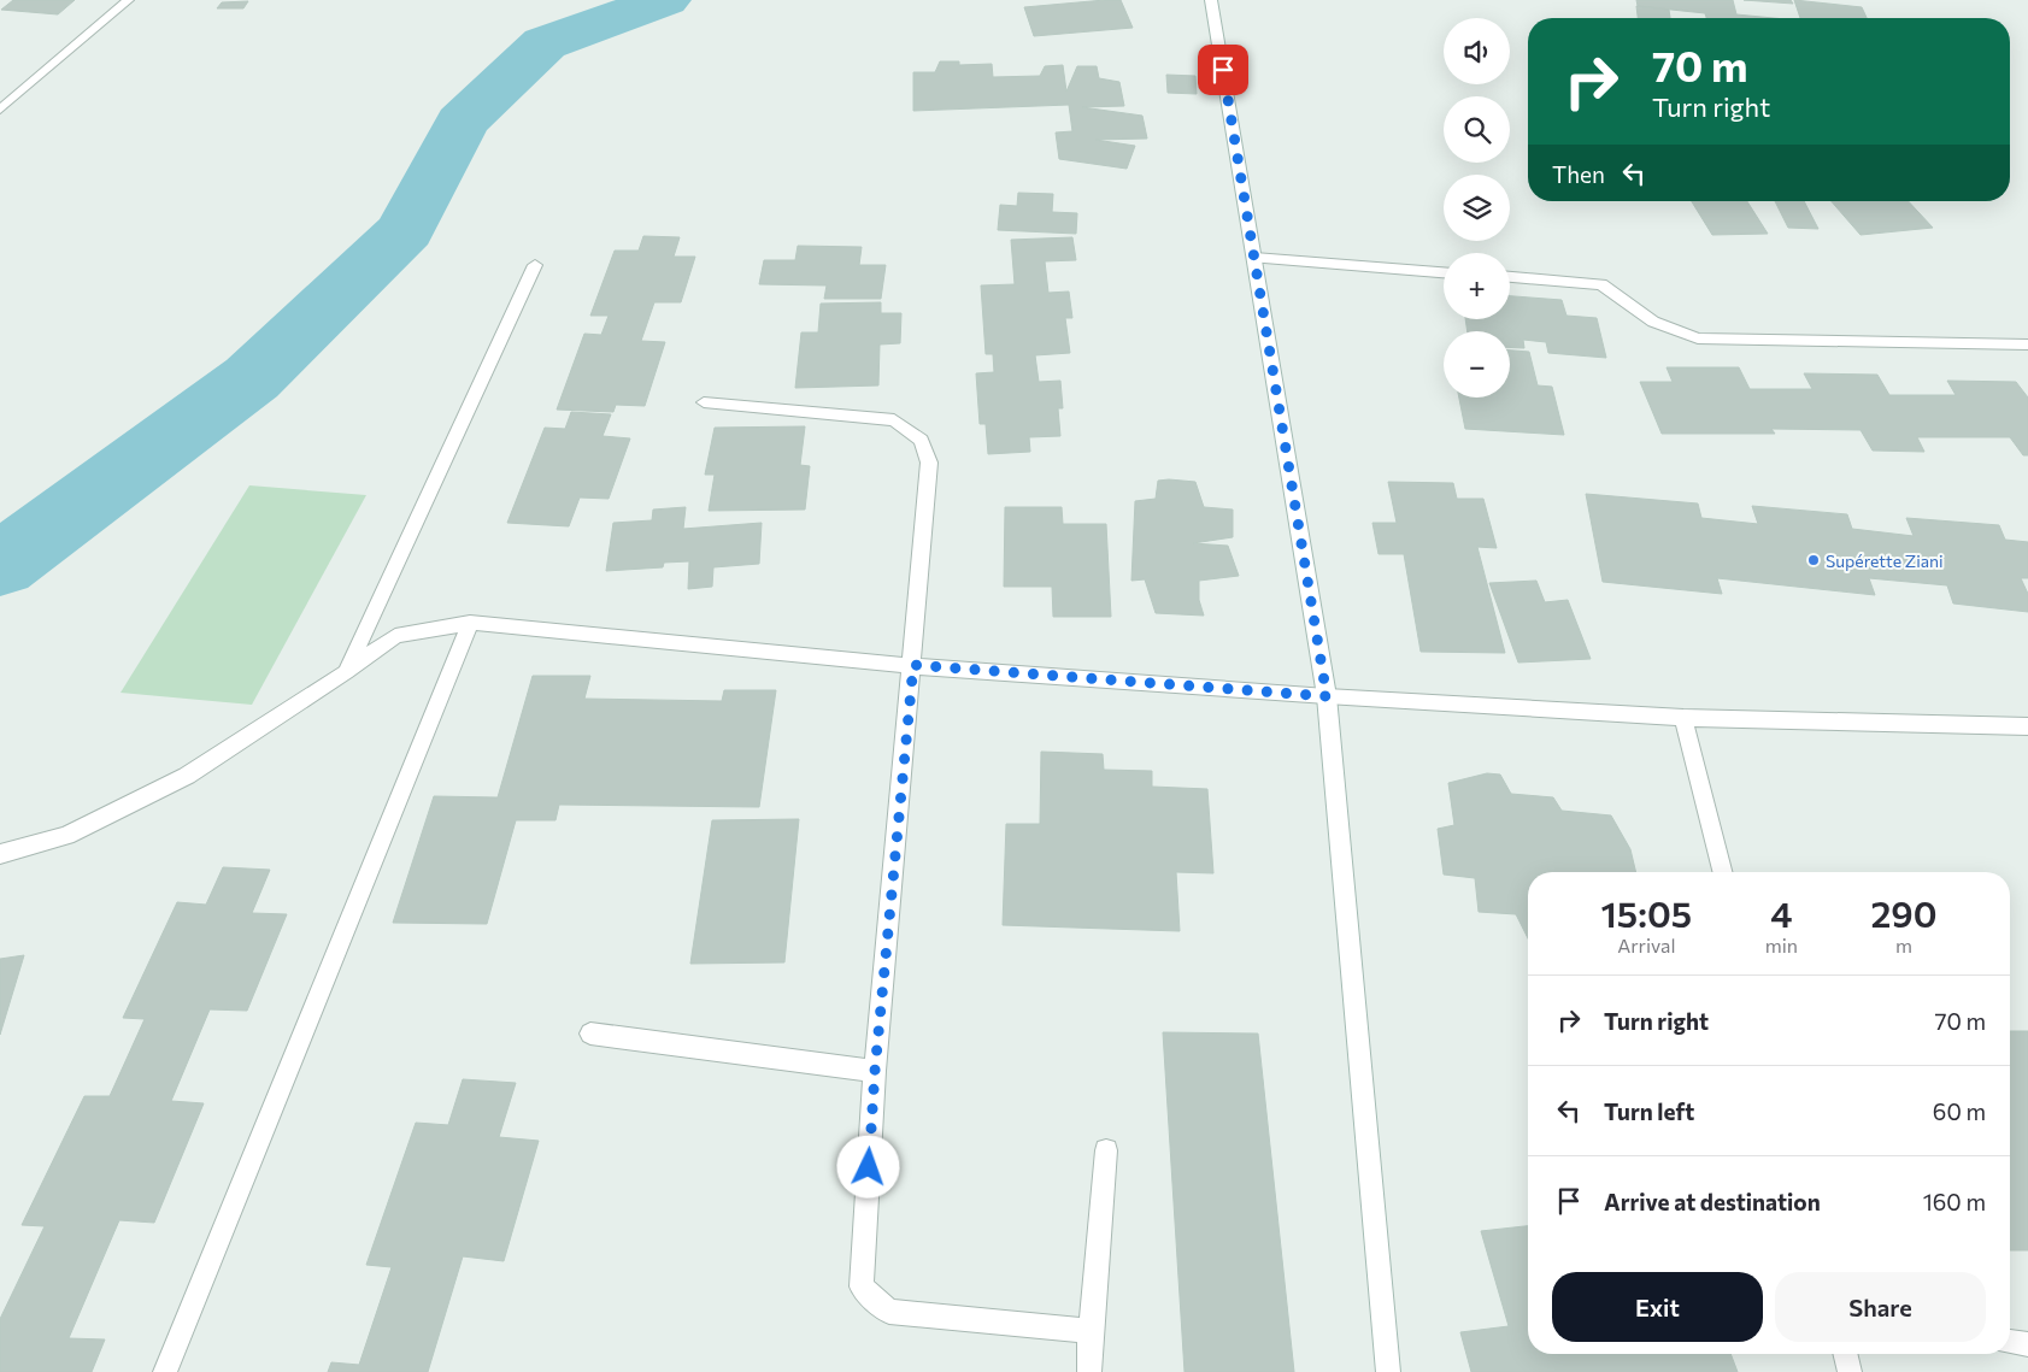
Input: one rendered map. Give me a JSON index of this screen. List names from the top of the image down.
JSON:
{
  "places": ["Supérette Ziani"],
  "page": {
    "map_buttons": ["+", "−"],
    "turn": ["70 m", "Turn right"],
    "then": "Then",
    "eta": [
      "15:05",
      "Arrival",
      "4",
      "min",
      "290",
      "m"
    ],
    "list": [
      {
        "name": "Turn right",
        "value": "70 m"
      },
      {
        "name": "Turn left",
        "value": "60 m"
      },
      {
        "name": "Arrive at destination",
        "value": "160 m"
      }
    ],
    "buttons": ["Exit", "Share"]
  }
}
